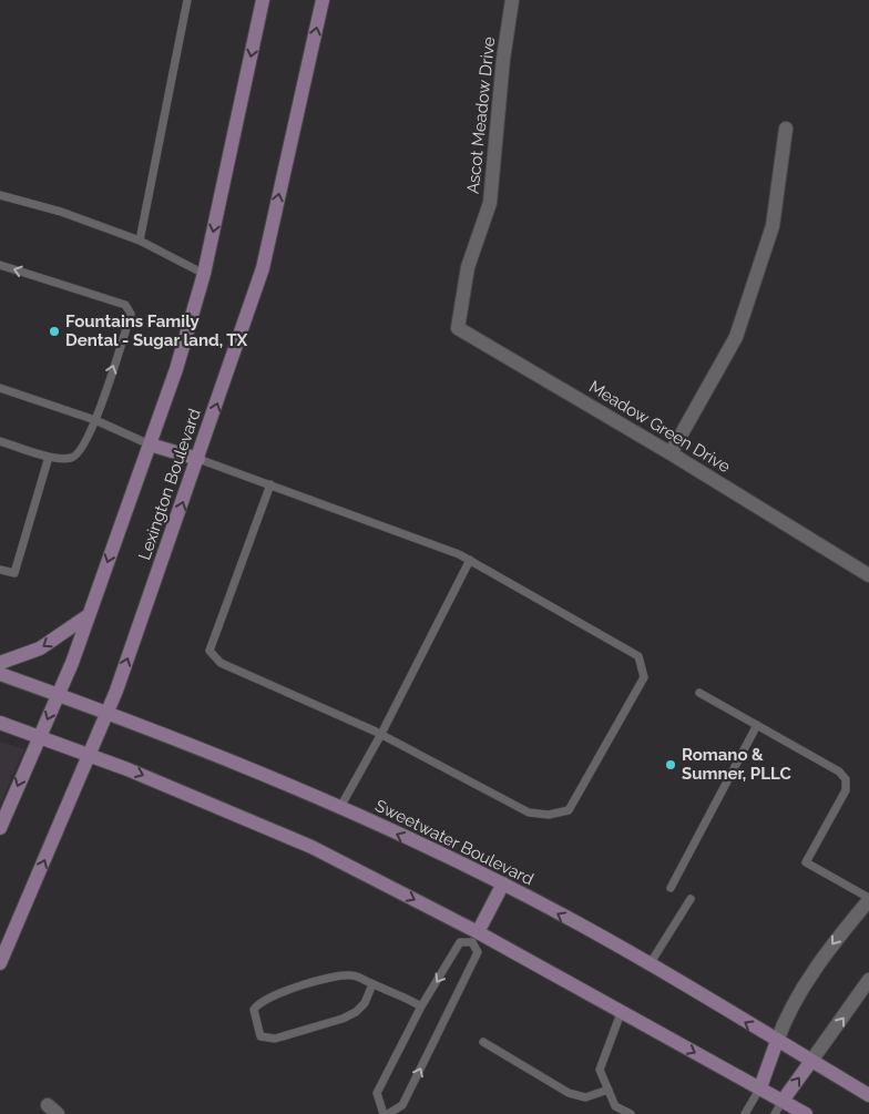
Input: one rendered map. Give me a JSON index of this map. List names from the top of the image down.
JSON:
{
  "streets": {
    "main road": ["Lexington Boulevard", "Sweetwater Boulevard"],
    "street": ["Ascot Meadow Drive", "Meadow Green Drive"]
  },
  "crossings": [
    ["Ascot Meadow Drive", "Meadow Green Drive"],
    ["Lexington Boulevard", "Sweetwater Boulevard"]
  ],
  "places": ["Fountains Family Dental - Sugar land, TX", "Romano & Sumner, PLLC"]
}
